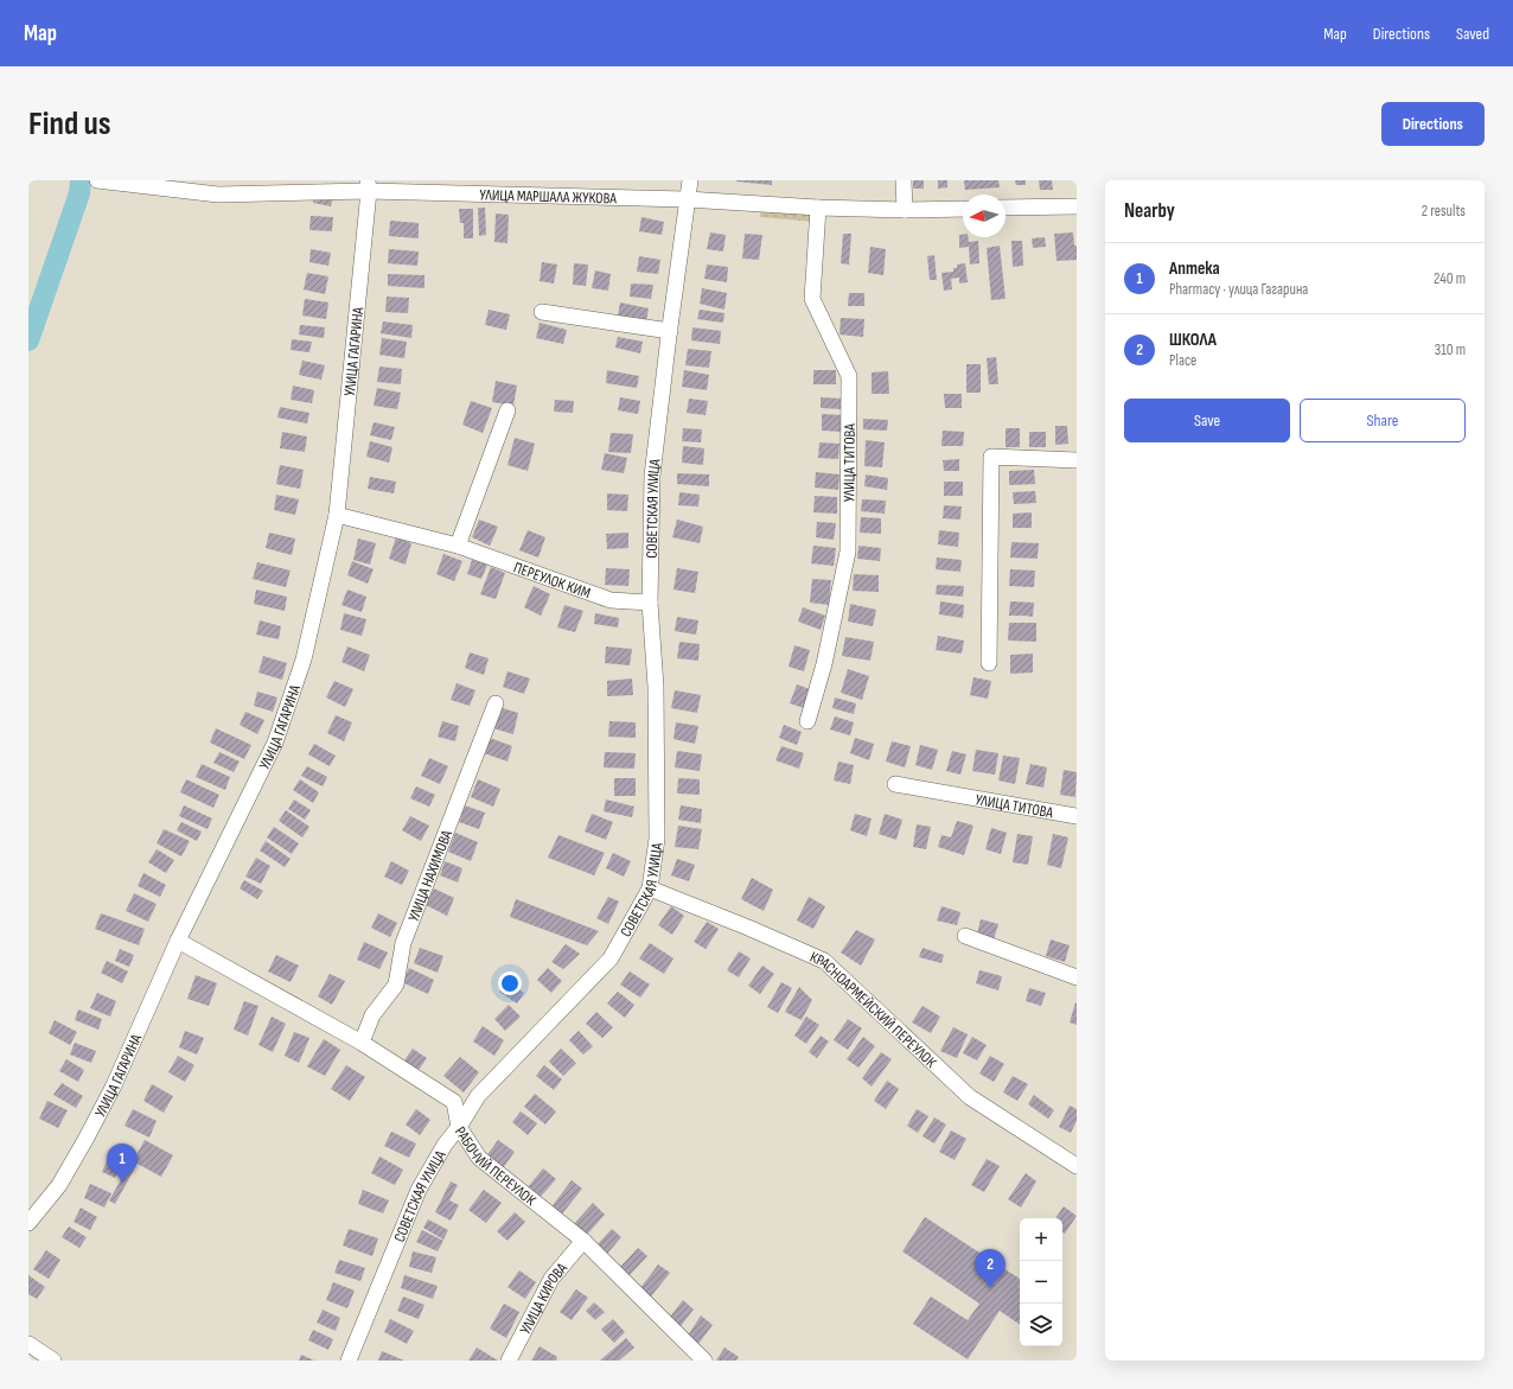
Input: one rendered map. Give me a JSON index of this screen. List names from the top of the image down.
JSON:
{
  "streets": {
    "street": [
      "УЛИЦА МАРШАЛА ЖУКОВА",
      "УЛИЦА ГАГАРИНА",
      "УЛИЦА ТИТОВА",
      "СОВЕТСКАЯ УЛИЦА",
      "ПЕРЕУЛОК КИМ",
      "УЛИЦА НАХИМОВА",
      "КРАСНОАРМЕЙСКИЙ ПЕРЕУЛОК",
      "РАБОЧИЙ ПЕРЕУЛОК",
      "УЛИЦА КИРОВА"
    ]
  },
  "crossings": [
    ["УЛИЦА МАРШАЛА ЖУКОВА", "УЛИЦА ГАГАРИНА"],
    ["УЛИЦА МАРШАЛА ЖУКОВА", "УЛИЦА ТИТОВА"],
    ["УЛИЦА МАРШАЛА ЖУКОВА", "СОВЕТСКАЯ УЛИЦА"],
    ["УЛИЦА ГАГАРИНА", "ПЕРЕУЛОК КИМ"],
    ["УЛИЦА ГАГАРИНА", "РАБОЧИЙ ПЕРЕУЛОК"],
    ["СОВЕТСКАЯ УЛИЦА", "ПЕРЕУЛОК КИМ"],
    ["СОВЕТСКАЯ УЛИЦА", "КРАСНОАРМЕЙСКИЙ ПЕРЕУЛОК"],
    ["СОВЕТСКАЯ УЛИЦА", "РАБОЧИЙ ПЕРЕУЛОК"],
    ["УЛИЦА НАХИМОВА", "РАБОЧИЙ ПЕРЕУЛОК"],
    ["РАБОЧИЙ ПЕРЕУЛОК", "УЛИЦА КИРОВА"]
  ],
  "north": "left",
  "page": {
    "header": "Map",
    "nav": ["Map", "Directions", "Saved"],
    "buttons": [
      "Directions",
      ["Save", "Share"]
    ],
    "title": "Find us",
    "heading": ["Nearby", "2 results"],
    "list": [
      {
        "mark": "1",
        "name": "Аптека",
        "note": "Pharmacy · улица Гагарина",
        "value": "240 m"
      },
      {
        "mark": "2",
        "name": "ШКОЛА",
        "note": "Place",
        "value": "310 m"
      }
    ],
    "pins": ["1", "2"],
    "map_buttons": ["+", "−"]
  }
}
